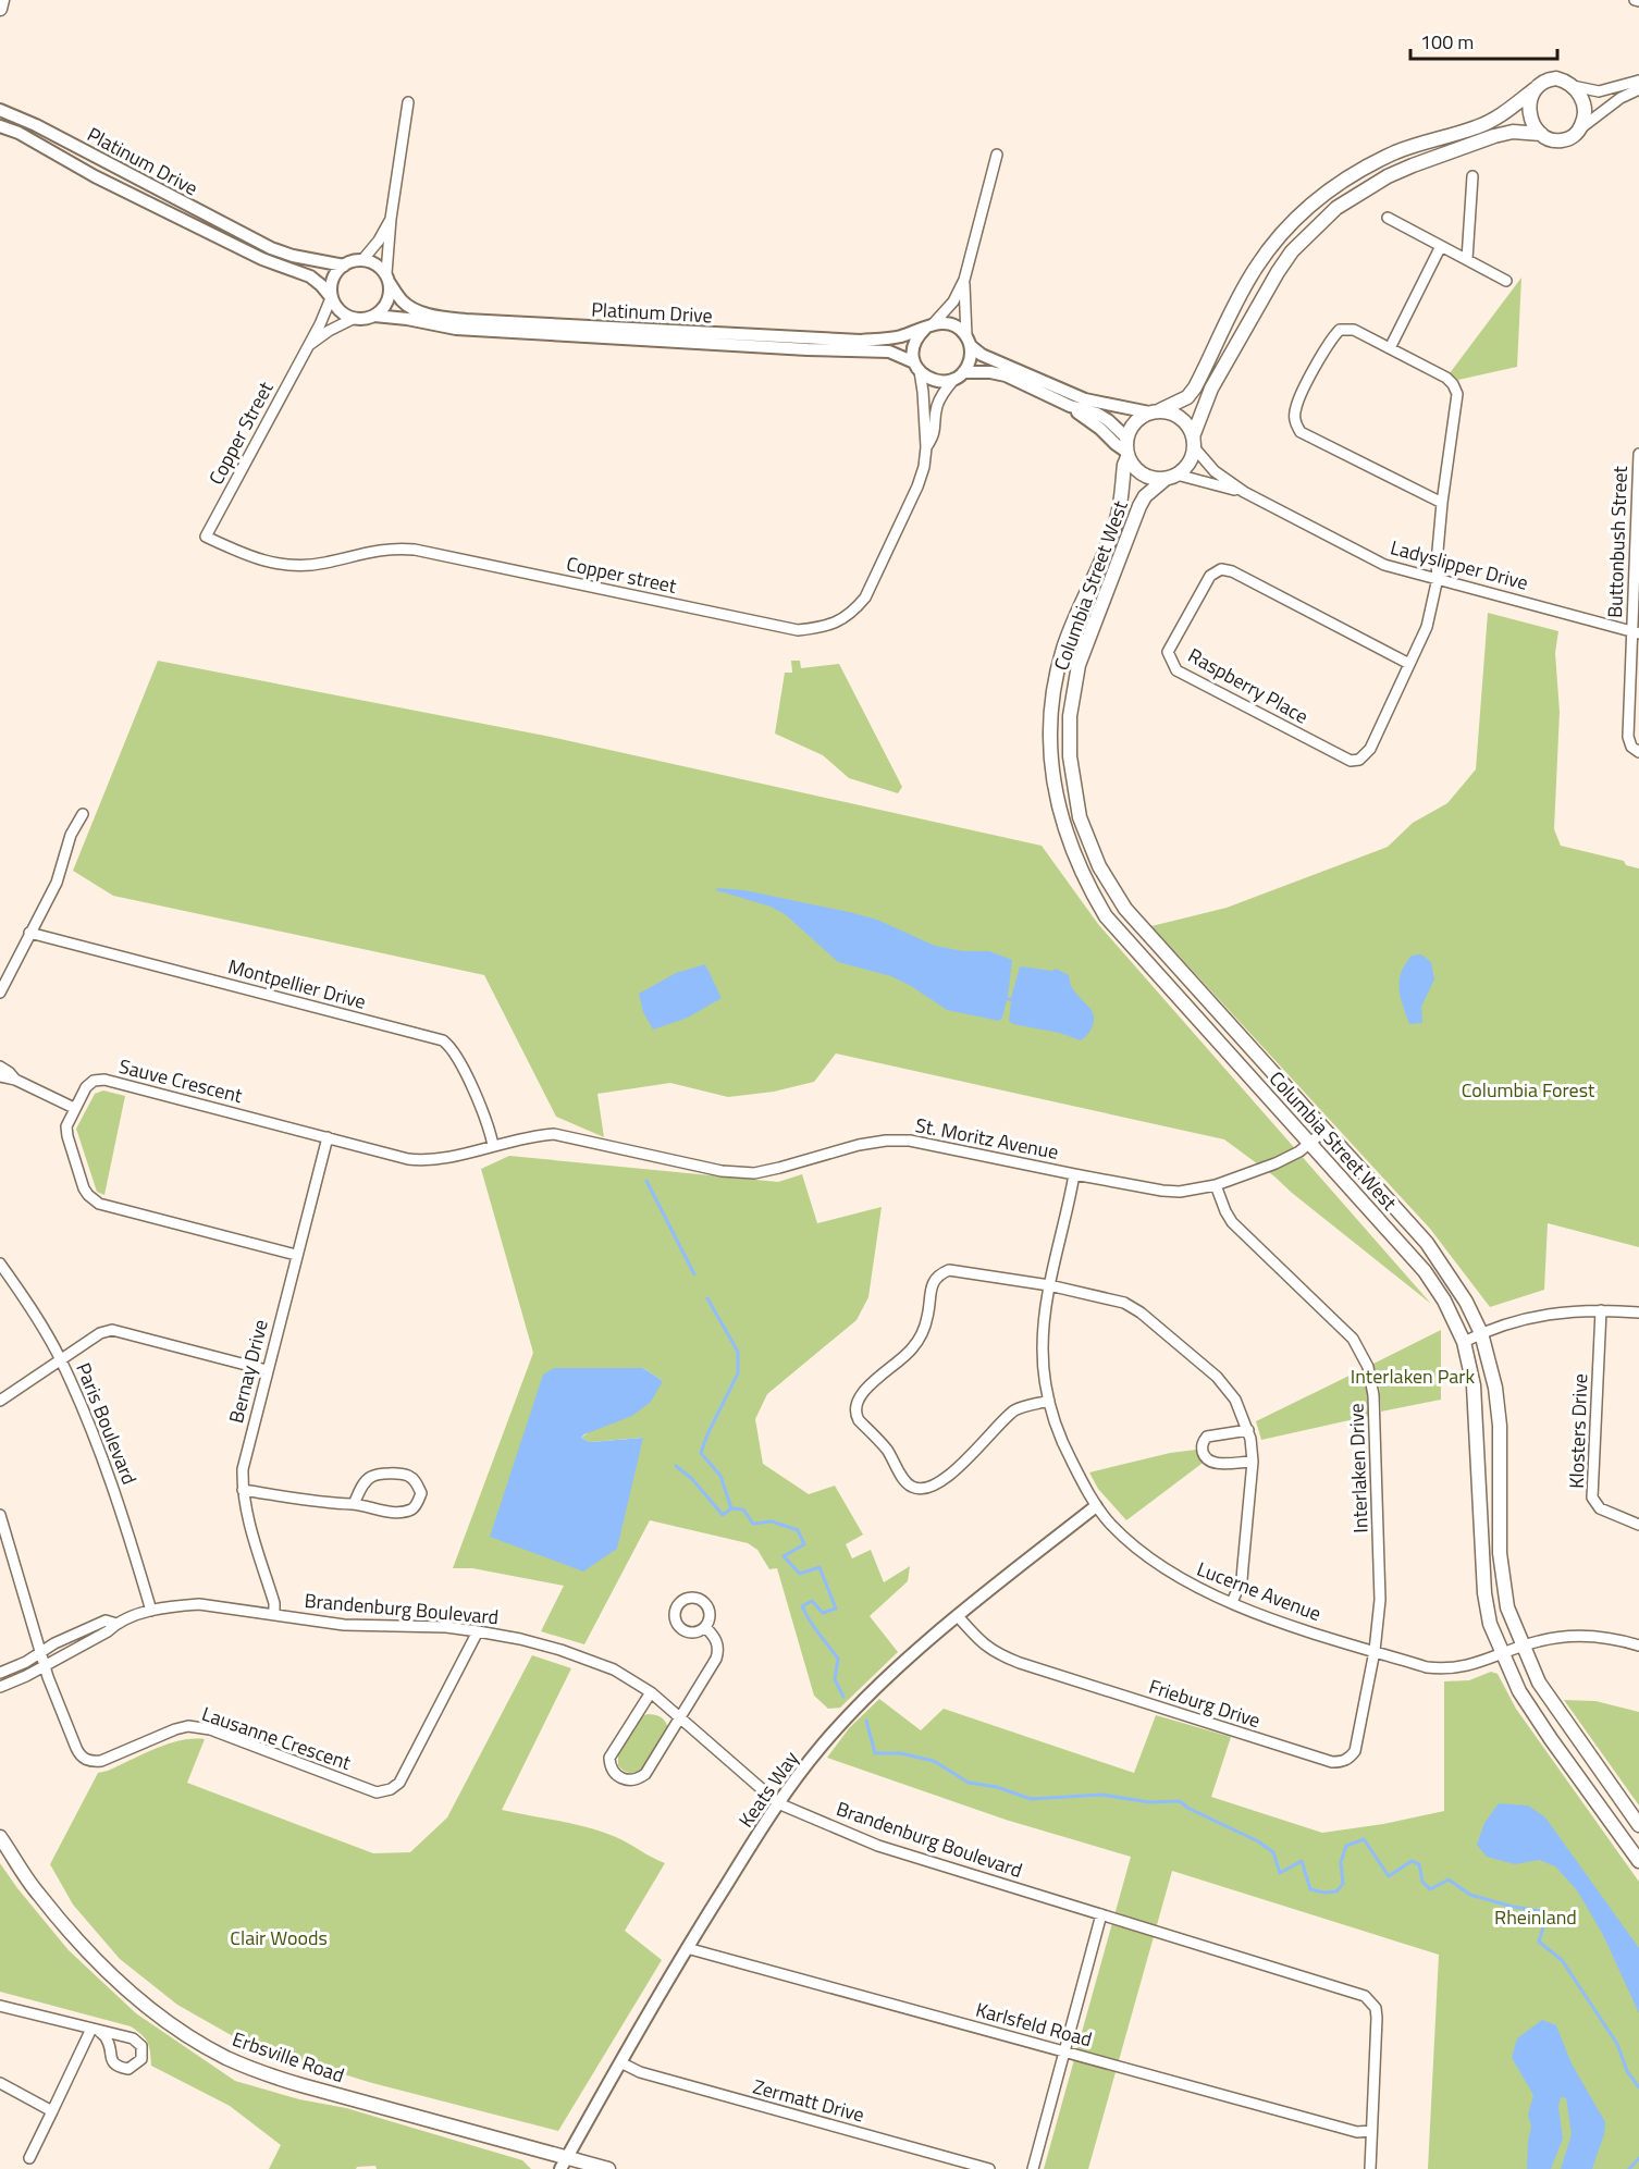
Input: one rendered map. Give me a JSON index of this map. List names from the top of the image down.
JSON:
{
  "streets": {
    "main road": ["Columbia Street West", "Erbsville Road"],
    "street": [
      "Platinum Drive",
      "Copper Street",
      "Buttonbush Street",
      "Ladyslipper Drive",
      "Copper street",
      "Raspberry Place",
      "Montpellier Drive",
      "Sauve Crescent",
      "St. Moritz Avenue",
      "Bernay Drive",
      "Paris Boulevard",
      "Klosters Drive",
      "Interlaken Drive",
      "Lucerne Avenue",
      "Brandenburg Boulevard",
      "Frieburg Drive",
      "Lausanne Crescent",
      "Keats Way",
      "Karlsfeld Road",
      "Zermatt Drive"
    ]
  },
  "crossings": [
    ["Platinum Drive", "Copper Street"],
    ["Copper Street", "Copper street"],
    ["Buttonbush Street", "Ladyslipper Drive"],
    ["Ladyslipper Drive", "Columbia Street West"],
    ["Ladyslipper Drive", "Raspberry Place"],
    ["Columbia Street West", "St. Moritz Avenue"],
    ["Columbia Street West", "Lucerne Avenue"],
    ["Montpellier Drive", "St. Moritz Avenue"],
    ["Sauve Crescent", "St. Moritz Avenue"],
    ["Sauve Crescent", "Bernay Drive"],
    ["St. Moritz Avenue", "Bernay Drive"],
    ["St. Moritz Avenue", "Interlaken Drive"],
    ["St. Moritz Avenue", "Lucerne Avenue"],
    ["Bernay Drive", "Brandenburg Boulevard"],
    ["Paris Boulevard", "Brandenburg Boulevard"],
    ["Interlaken Drive", "Lucerne Avenue"],
    ["Interlaken Drive", "Frieburg Drive"],
    ["Lucerne Avenue", "Frieburg Drive"],
    ["Lucerne Avenue", "Keats Way"],
    ["Brandenburg Boulevard", "Lausanne Crescent"],
    ["Brandenburg Boulevard", "Keats Way"],
    ["Brandenburg Boulevard", "Karlsfeld Road"],
    ["Frieburg Drive", "Keats Way"],
    ["Keats Way", "Karlsfeld Road"],
    ["Keats Way", "Erbsville Road"],
    ["Keats Way", "Zermatt Drive"]
  ],
  "parks": [
    "Columbia Forest",
    "Interlaken Park",
    "Rheinland",
    "Clair Woods"
  ],
  "scale_bar": "100 m"
}
